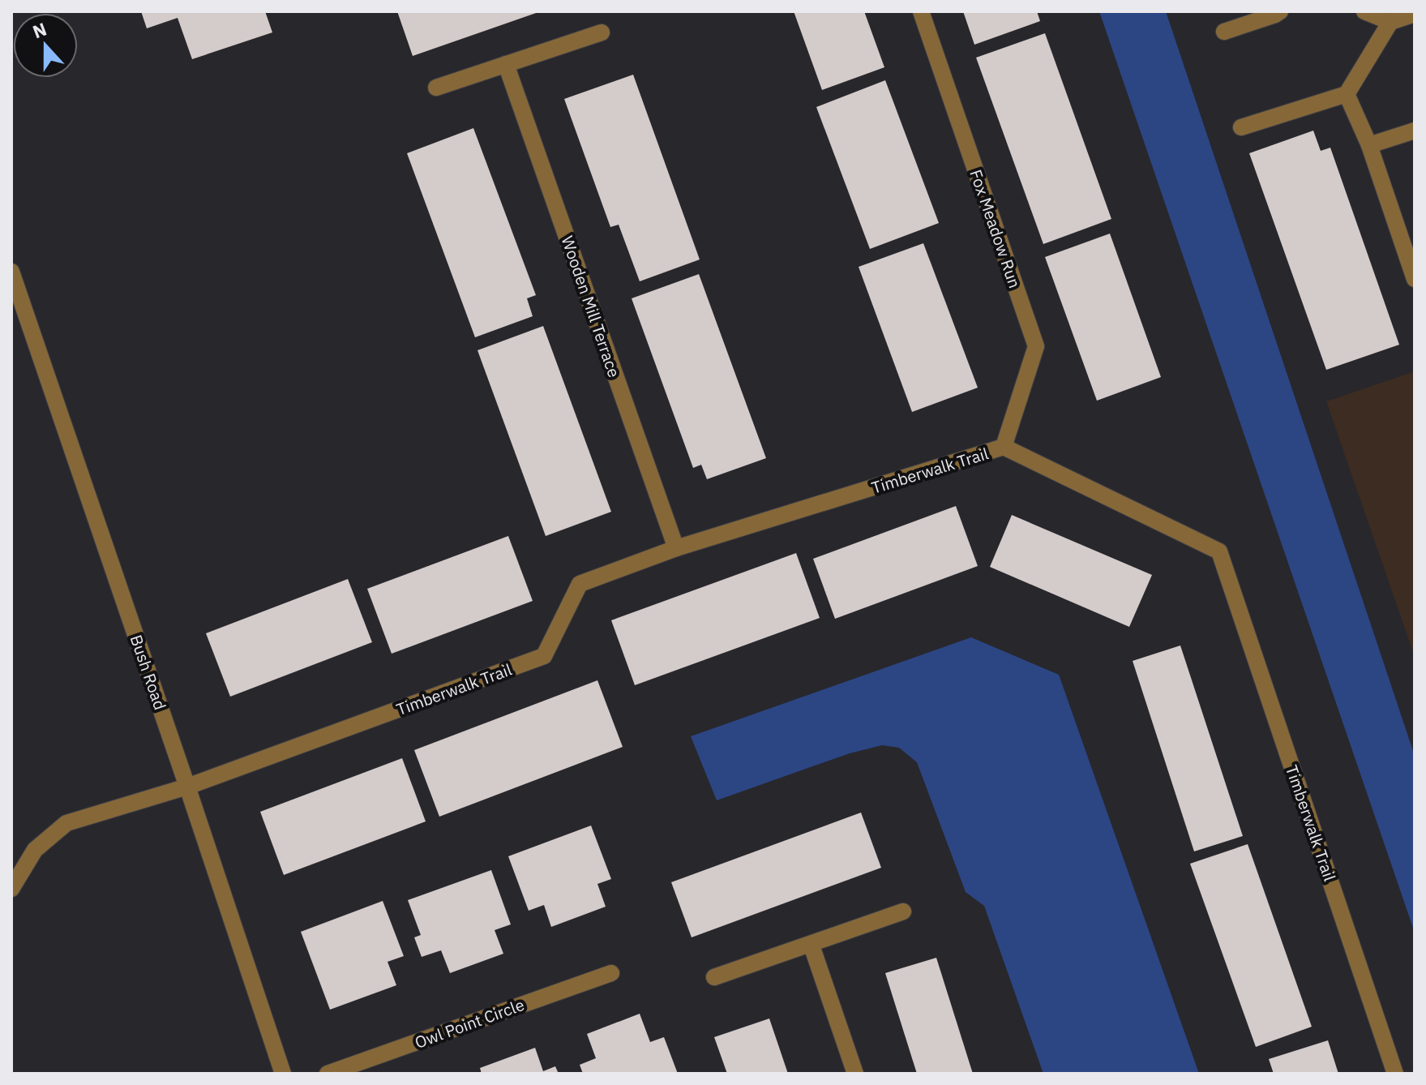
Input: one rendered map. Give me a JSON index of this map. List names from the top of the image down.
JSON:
{
  "streets": {
    "street": [
      "Fox Meadow Run",
      "Wooden Mill Terrace",
      "Timberwalk Trail",
      "Bush Road",
      "Owl Point Circle"
    ]
  },
  "crossings": [
    ["Fox Meadow Run", "Timberwalk Trail"],
    ["Wooden Mill Terrace", "Timberwalk Trail"],
    ["Timberwalk Trail", "Bush Road"]
  ],
  "north": "top"
}
